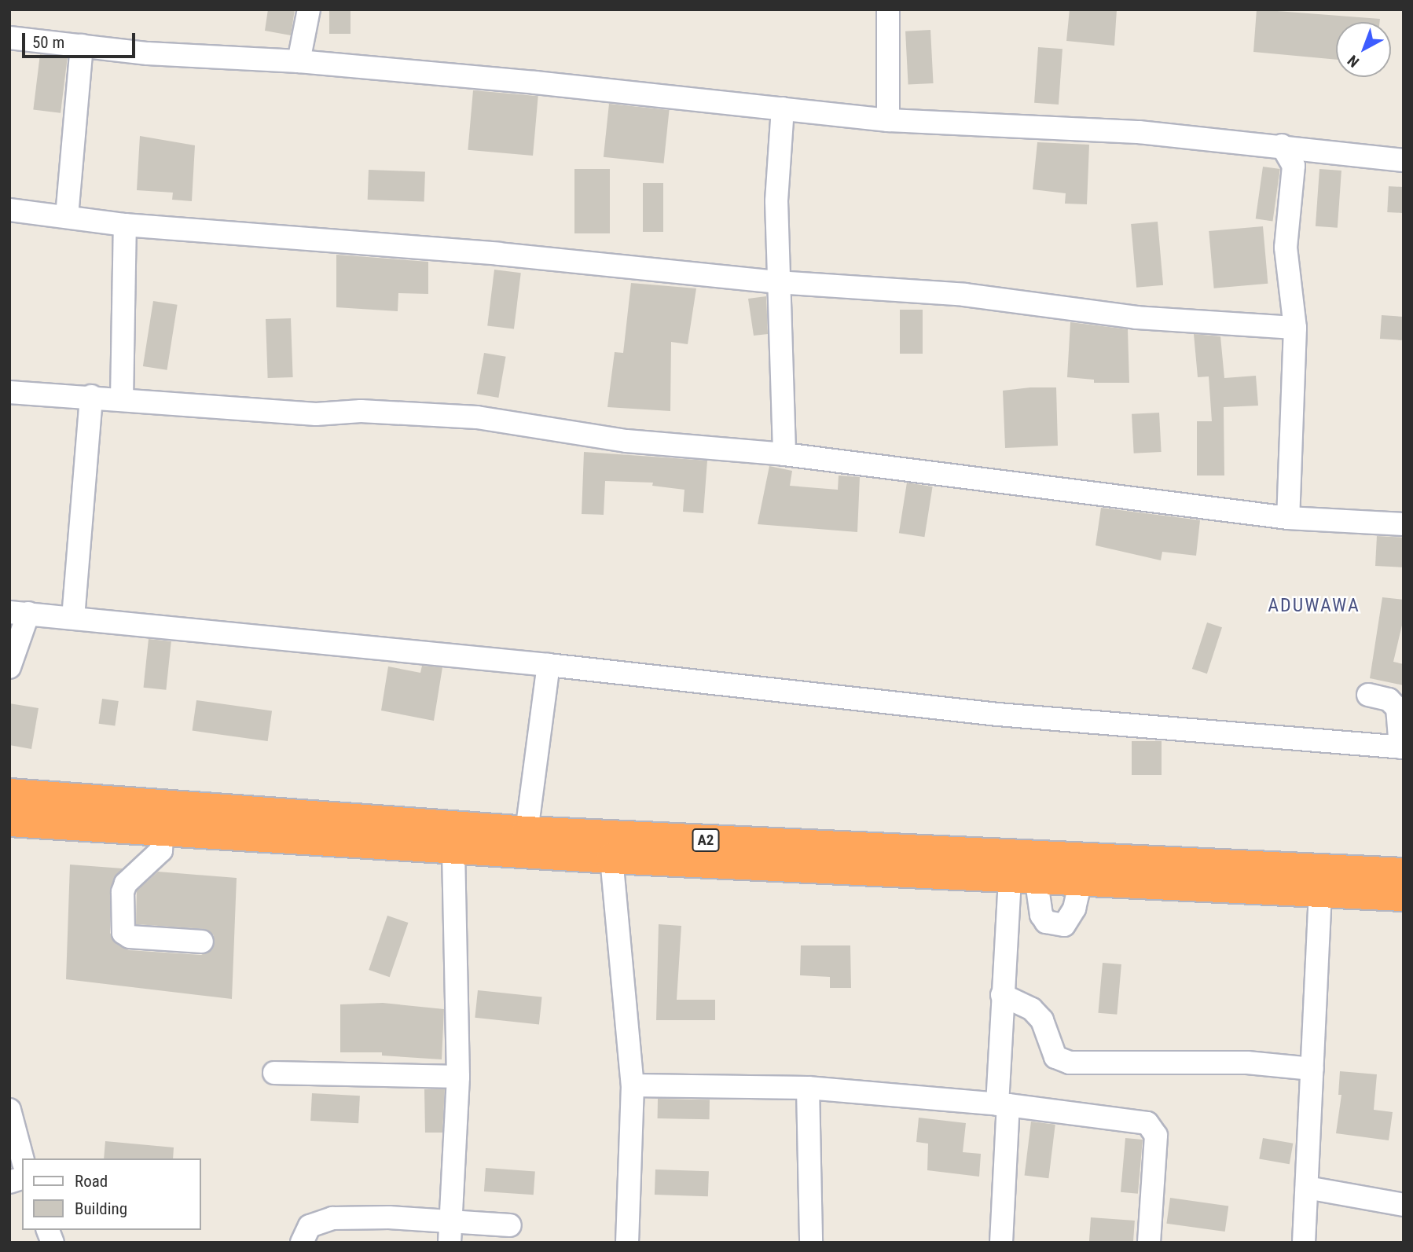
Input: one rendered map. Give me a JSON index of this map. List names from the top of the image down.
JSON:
{
  "streets": {
    "highway": ["A2"]
  },
  "districts": ["ADUWAWA"],
  "legend": ["Road", "Building"],
  "scale_bar": "50 m",
  "north": "bottom left"
}
